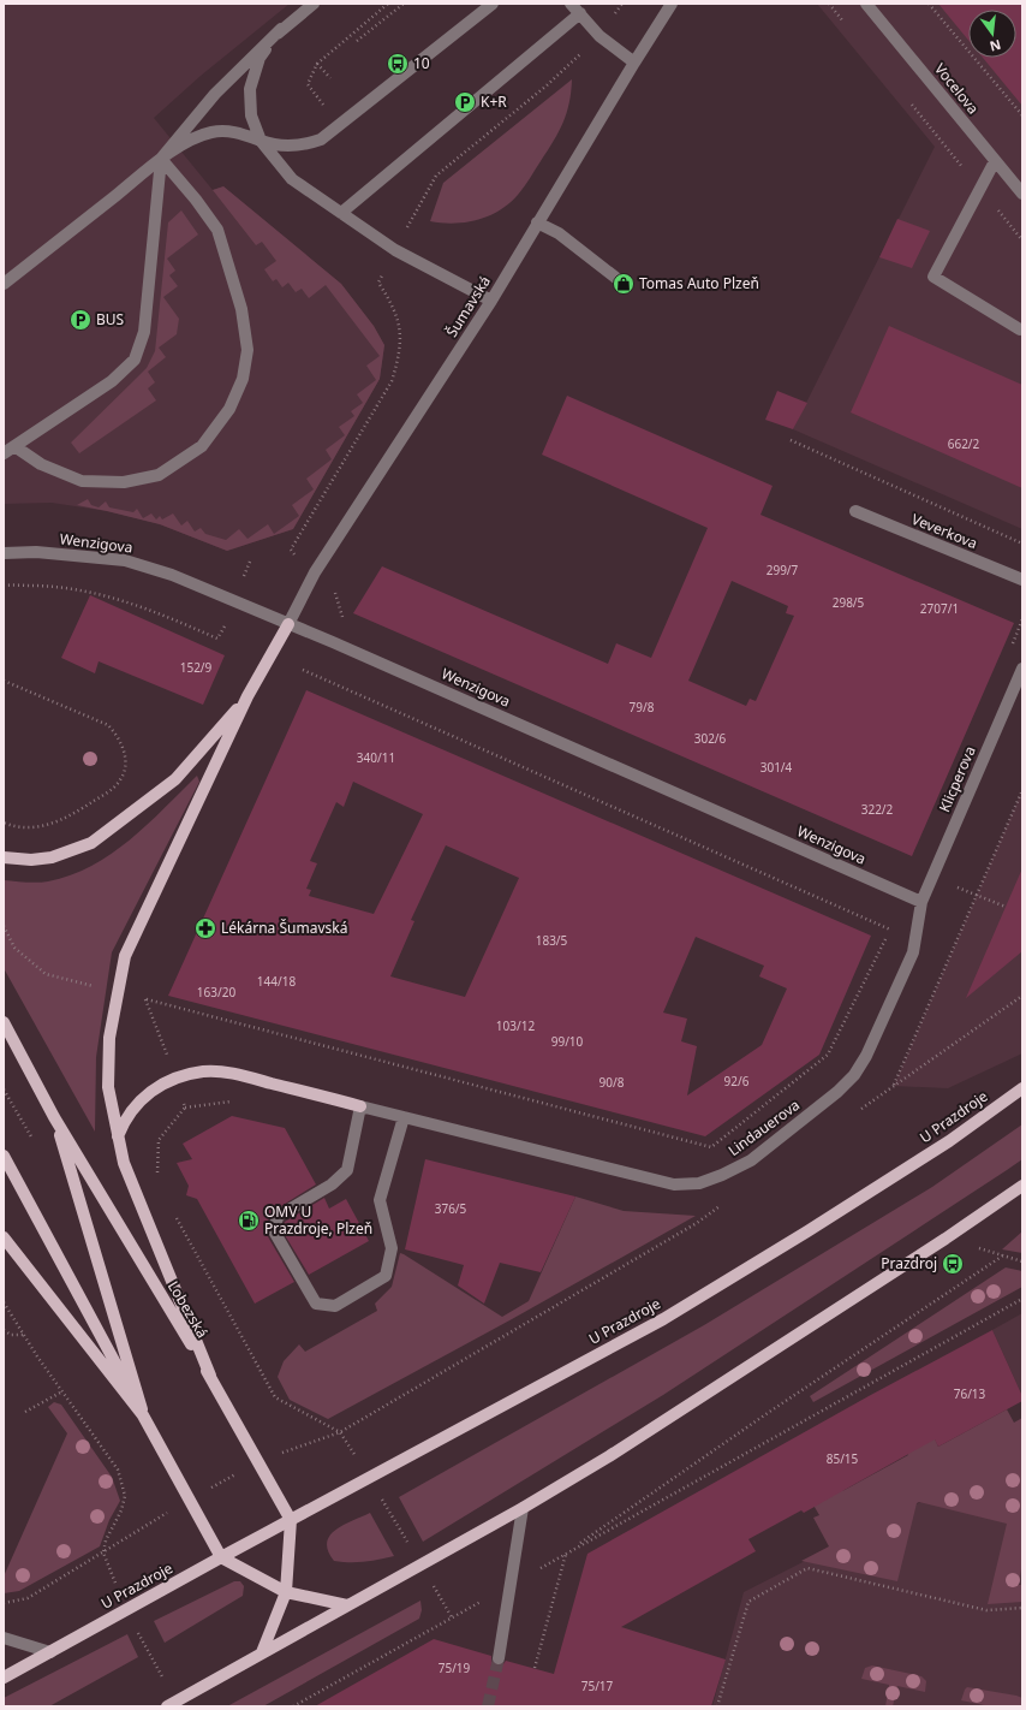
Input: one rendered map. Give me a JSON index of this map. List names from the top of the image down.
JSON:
{
  "streets": {
    "main road": ["U Prazdroje", "Lobezská"],
    "street": [
      "Vocelova",
      "Šumavská",
      "Veverkova",
      "Wenzigova",
      "Klicperova",
      "Lindauerova"
    ]
  },
  "crossings": [
    ["Šumavská", "Wenzigova"],
    ["Wenzigova", "Klicperova"],
    ["Wenzigova", "Lindauerova"],
    ["Klicperova", "Lindauerova"],
    ["U Prazdroje", "Lobezská"]
  ],
  "places": {
    "bus stop": ["10", "Prazdroj"],
    "parking": ["K+R", "BUS"],
    "shop": ["Tomas Auto Plzeň"],
    "pharmacy": ["Lékárna Šumavská"],
    "fuel station": ["OMV U Prazdroje, Plzeň"]
  },
  "house_numbers": [
    "662/2",
    "299/7",
    "298/5",
    "2707/1",
    "152/9",
    "79/8",
    "302/6",
    "340/11",
    "301/4",
    "322/2",
    "183/5",
    "144/18",
    "163/20",
    "103/12",
    "99/10",
    "92/6",
    "90/8",
    "376/5",
    "76/13",
    "85/15",
    "75/19",
    "75/17"
  ],
  "north": "bottom"
}
